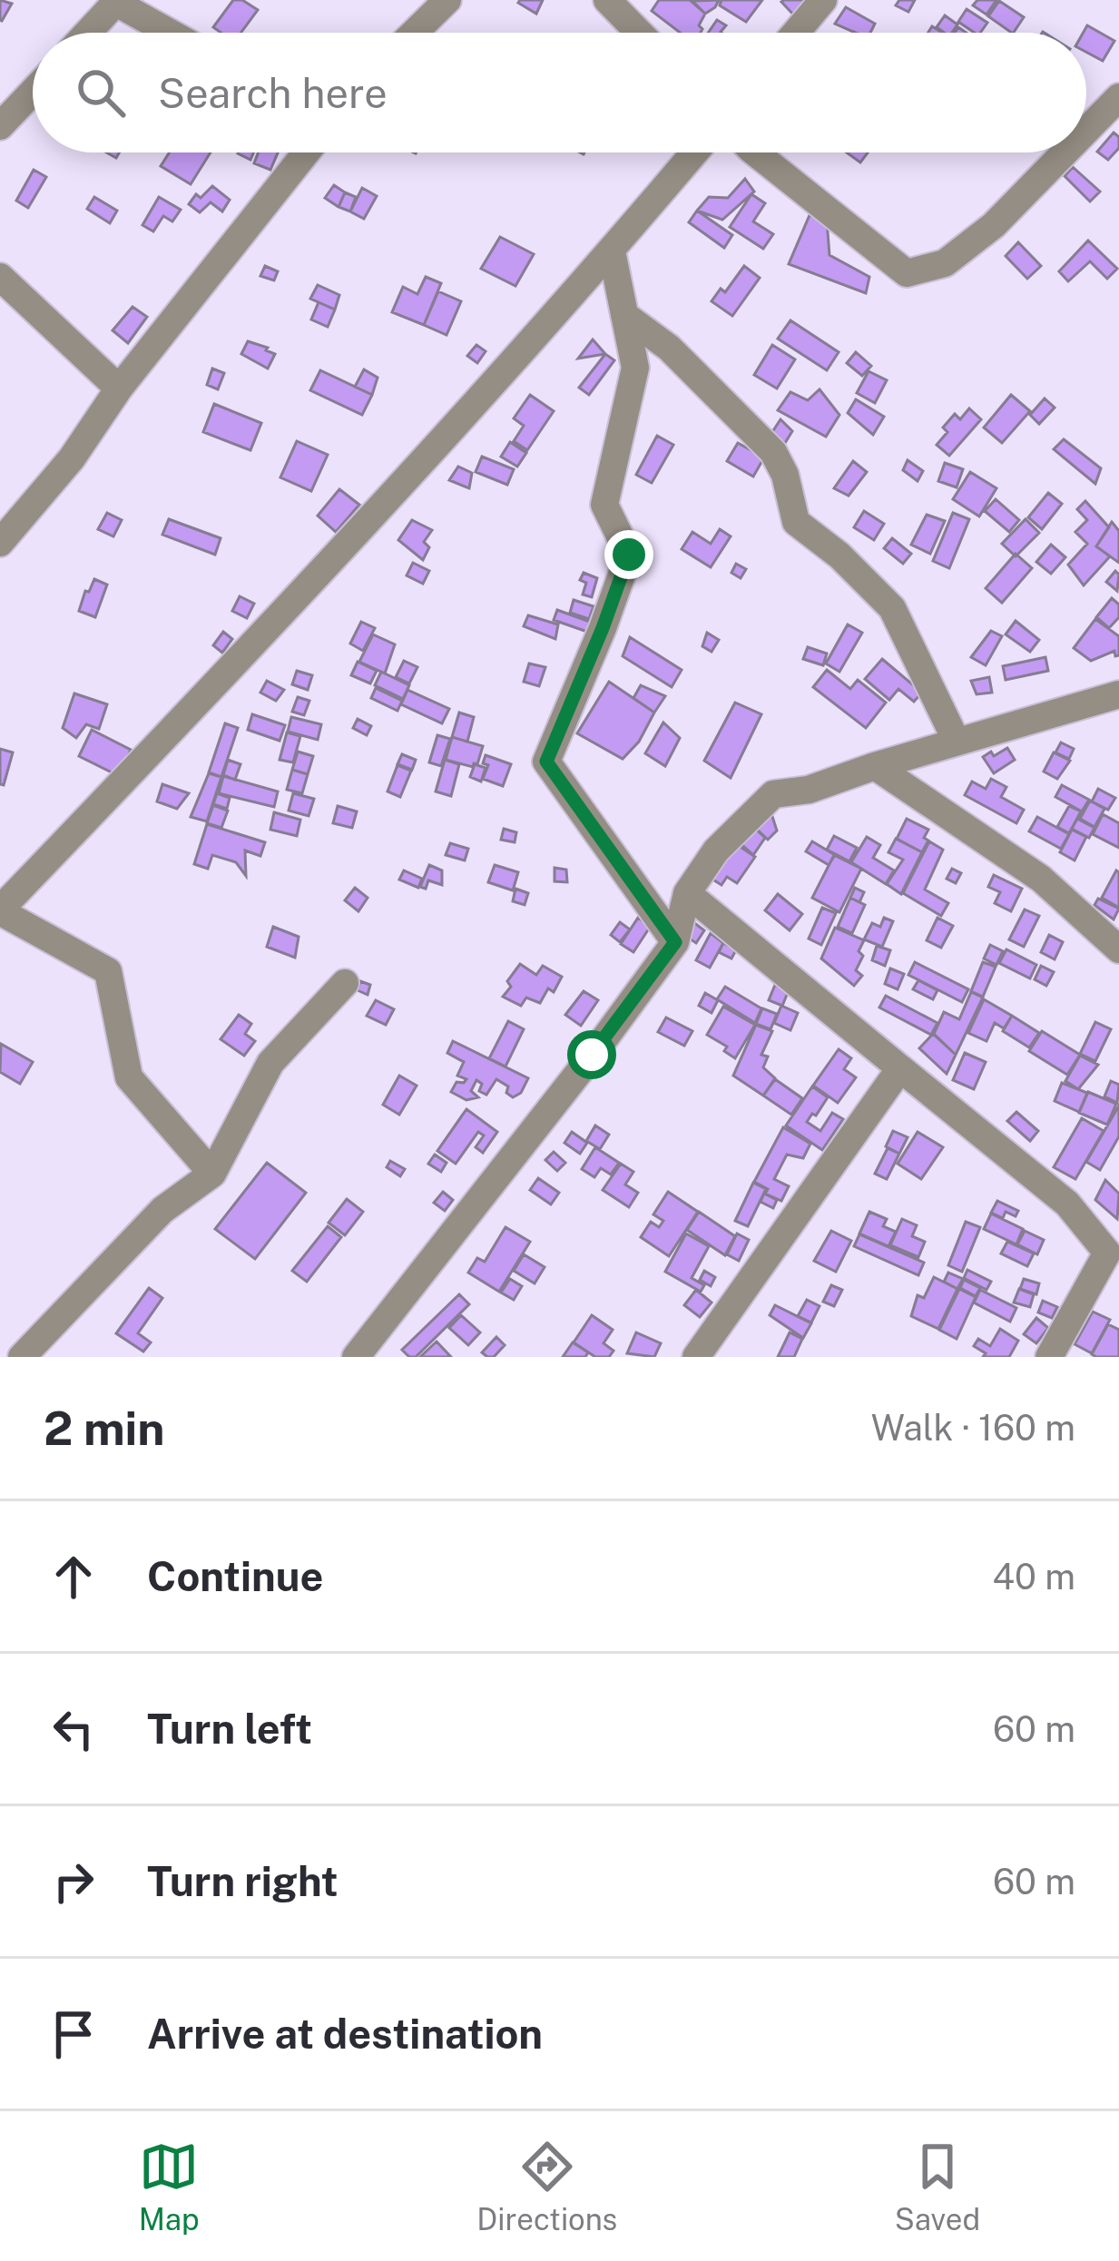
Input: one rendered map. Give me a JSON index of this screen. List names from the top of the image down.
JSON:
{
  "page": {
    "search": "Search here",
    "heading": ["2 min", "Walk · 160 m"],
    "list": [
      ["Continue", "40 m"],
      ["Turn left", "60 m"],
      ["Turn right", "60 m"],
      "Arrive at destination"
    ],
    "nav": ["Map", "Directions", "Saved"]
  }
}
